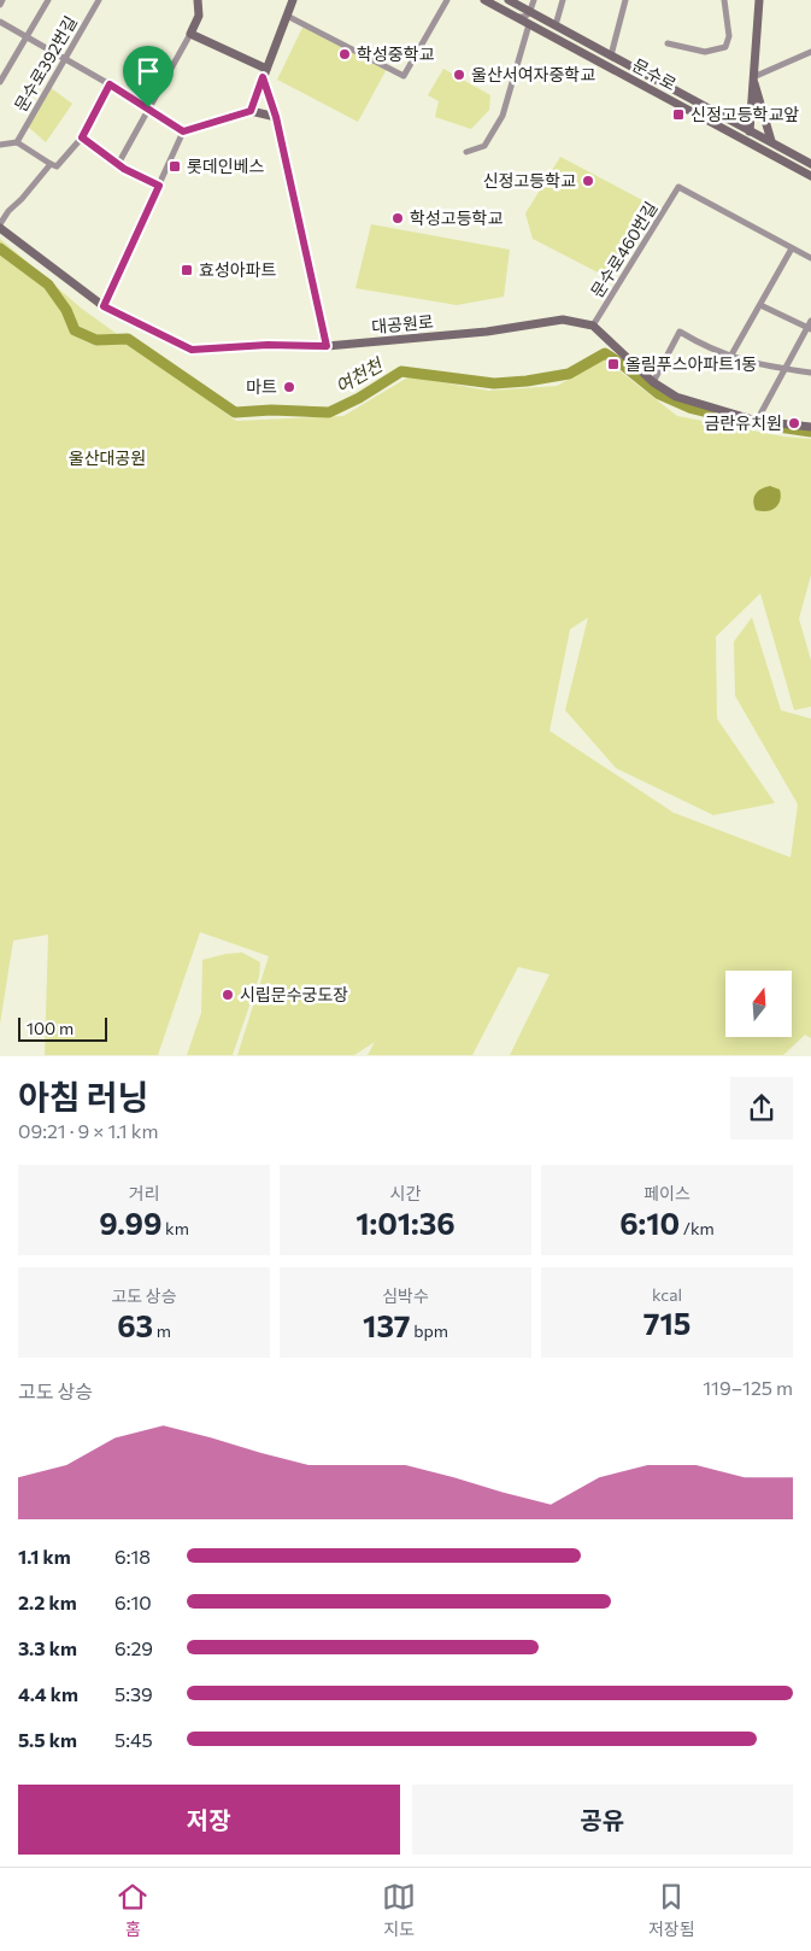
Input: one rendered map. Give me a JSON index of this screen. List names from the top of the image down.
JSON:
{
  "streets": {
    "street": [
      "문수로392번길",
      "문수로",
      "문수로460번길",
      "대공원로"
    ]
  },
  "crossings": [
    ["문수로460번길", "대공원로"]
  ],
  "water": ["여천천"],
  "parks": ["울산대공원"],
  "places": {
    "other": [
      "학성중학교",
      "울산서여자중학교",
      "신정고등학교",
      "학성고등학교",
      "마트",
      "금란유치원",
      "시립문수궁도장"
    ],
    "transit": [
      "신정고등학교앞",
      "롯데인베스",
      "효성아파트",
      "올림푸스아파트1동"
    ]
  },
  "scale_bar": "100 m",
  "north": "top",
  "page": {
    "scale": "100 m",
    "heading": ["아침 러닝", "09:21 · 9 × 1.1 km"],
    "stats": [
      ["거리", "9.99 km"],
      ["시간", "1:01:36"],
      ["페이스", "6:10 /km"],
      ["고도 상승", "63 m"],
      ["심박수", "137 bpm"],
      ["kcal", "715"]
    ],
    "chart": ["고도 상승", "119–125 m"],
    "list": [
      {
        "name": "1.1 km",
        "note": "6:18"
      },
      {
        "name": "2.2 km",
        "note": "6:10"
      },
      {
        "name": "3.3 km",
        "note": "6:29"
      },
      {
        "name": "4.4 km",
        "note": "5:39"
      },
      {
        "name": "5.5 km",
        "note": "5:45"
      }
    ],
    "buttons": ["저장", "공유"],
    "tabs": ["홈", "지도", "저장됨"]
  }
}
